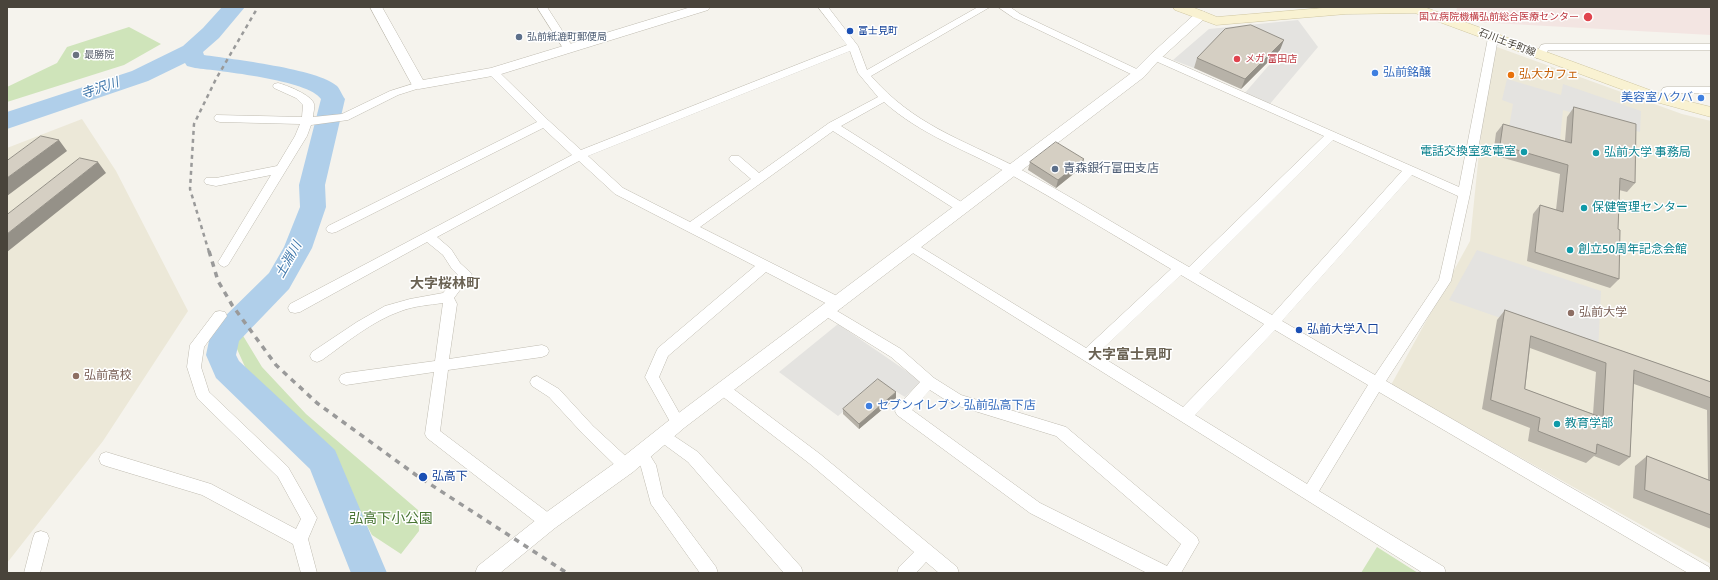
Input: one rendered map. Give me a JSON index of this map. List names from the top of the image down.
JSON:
{
  "streets": {
    "main road": ["石川土手町線"]
  },
  "districts": ["大字桜林町", "大字富士見町"],
  "water": ["寺沢川", "土淵川"],
  "parks": ["弘高下小公園"],
  "places": [
    "国立病院機構弘前総合医療センター",
    "富士見町",
    "弘前紙漉町郵便局",
    "最勝院",
    "メガ 富田店",
    "弘前銘醸",
    "弘大カフェ",
    "美容室ハクバ",
    "電話交換室変電室",
    "弘前大学 事務局",
    "青森銀行富田支店",
    "保健管理センター",
    "創立50周年記念会館",
    "弘前大学",
    "弘前大学入口",
    "弘前高校",
    "セブンイレブン 弘前弘高下店",
    "教育学部",
    "弘高下"
  ]
}
